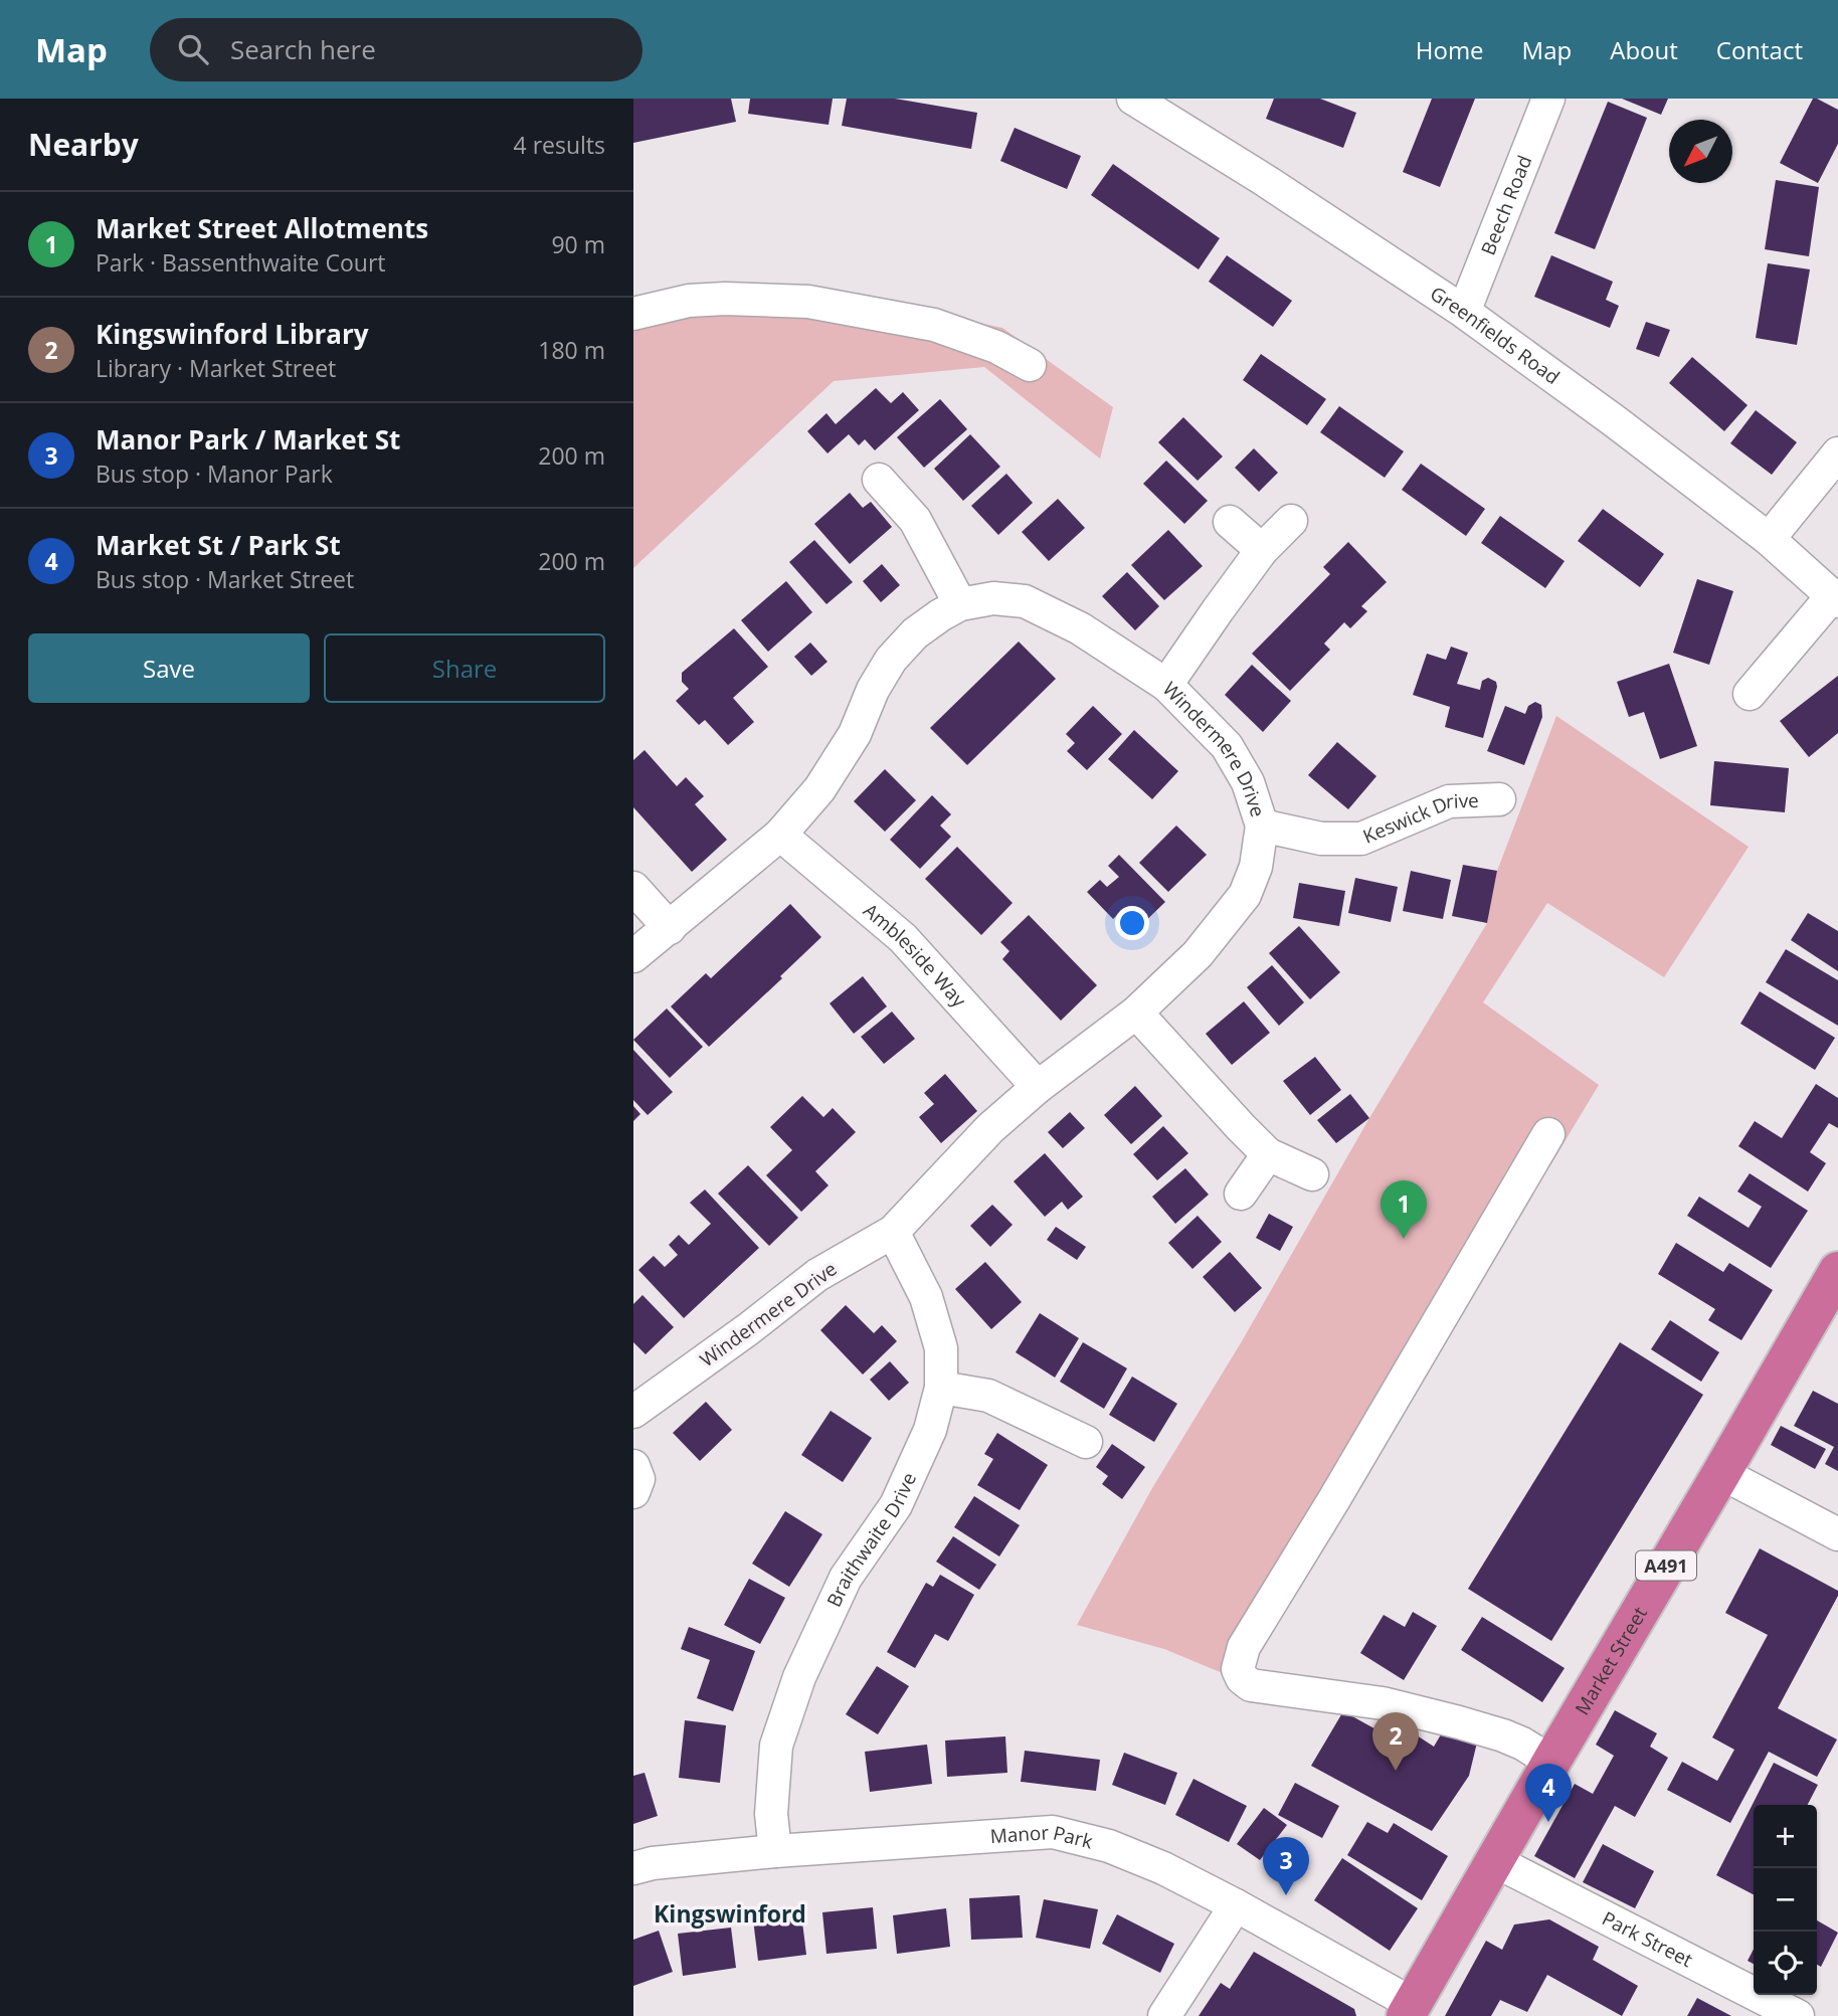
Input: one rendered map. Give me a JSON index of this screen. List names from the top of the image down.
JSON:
{
  "streets": {
    "highway": ["A491", "Market Street"],
    "street": [
      "Beech Road",
      "Greenfields Road",
      "Windermere Drive",
      "Keswick Drive",
      "Ambleside Way",
      "Braithwaite Drive",
      "Manor Park",
      "Park Street"
    ]
  },
  "crossings": [
    ["Beech Road", "Greenfields Road"],
    ["Windermere Drive", "Keswick Drive"],
    ["Windermere Drive", "Ambleside Way"],
    ["Windermere Drive", "Braithwaite Drive"],
    ["Braithwaite Drive", "Manor Park"],
    ["Market Street", "Manor Park"],
    ["Market Street", "Park Street"]
  ],
  "districts": ["Kingswinford"],
  "north": "bottom left",
  "page": {
    "header": "Map",
    "search": "Search here",
    "nav": [
      "Home",
      "Map",
      "About",
      "Contact"
    ],
    "heading": ["Nearby", "4 results"],
    "list": [
      {
        "mark": "1",
        "name": "Market Street Allotments",
        "note": "Park · Bassenthwaite Court",
        "value": "90 m"
      },
      {
        "mark": "2",
        "name": "Kingswinford Library",
        "note": "Library · Market Street",
        "value": "180 m"
      },
      {
        "mark": "3",
        "name": "Manor Park / Market St",
        "note": "Bus stop · Manor Park",
        "value": "200 m"
      },
      {
        "mark": "4",
        "name": "Market St / Park St",
        "note": "Bus stop · Market Street",
        "value": "200 m"
      }
    ],
    "buttons": ["Save", "Share"],
    "pins": [
      "1",
      "2",
      "4",
      "3"
    ],
    "map_buttons": ["+", "−"]
  }
}
